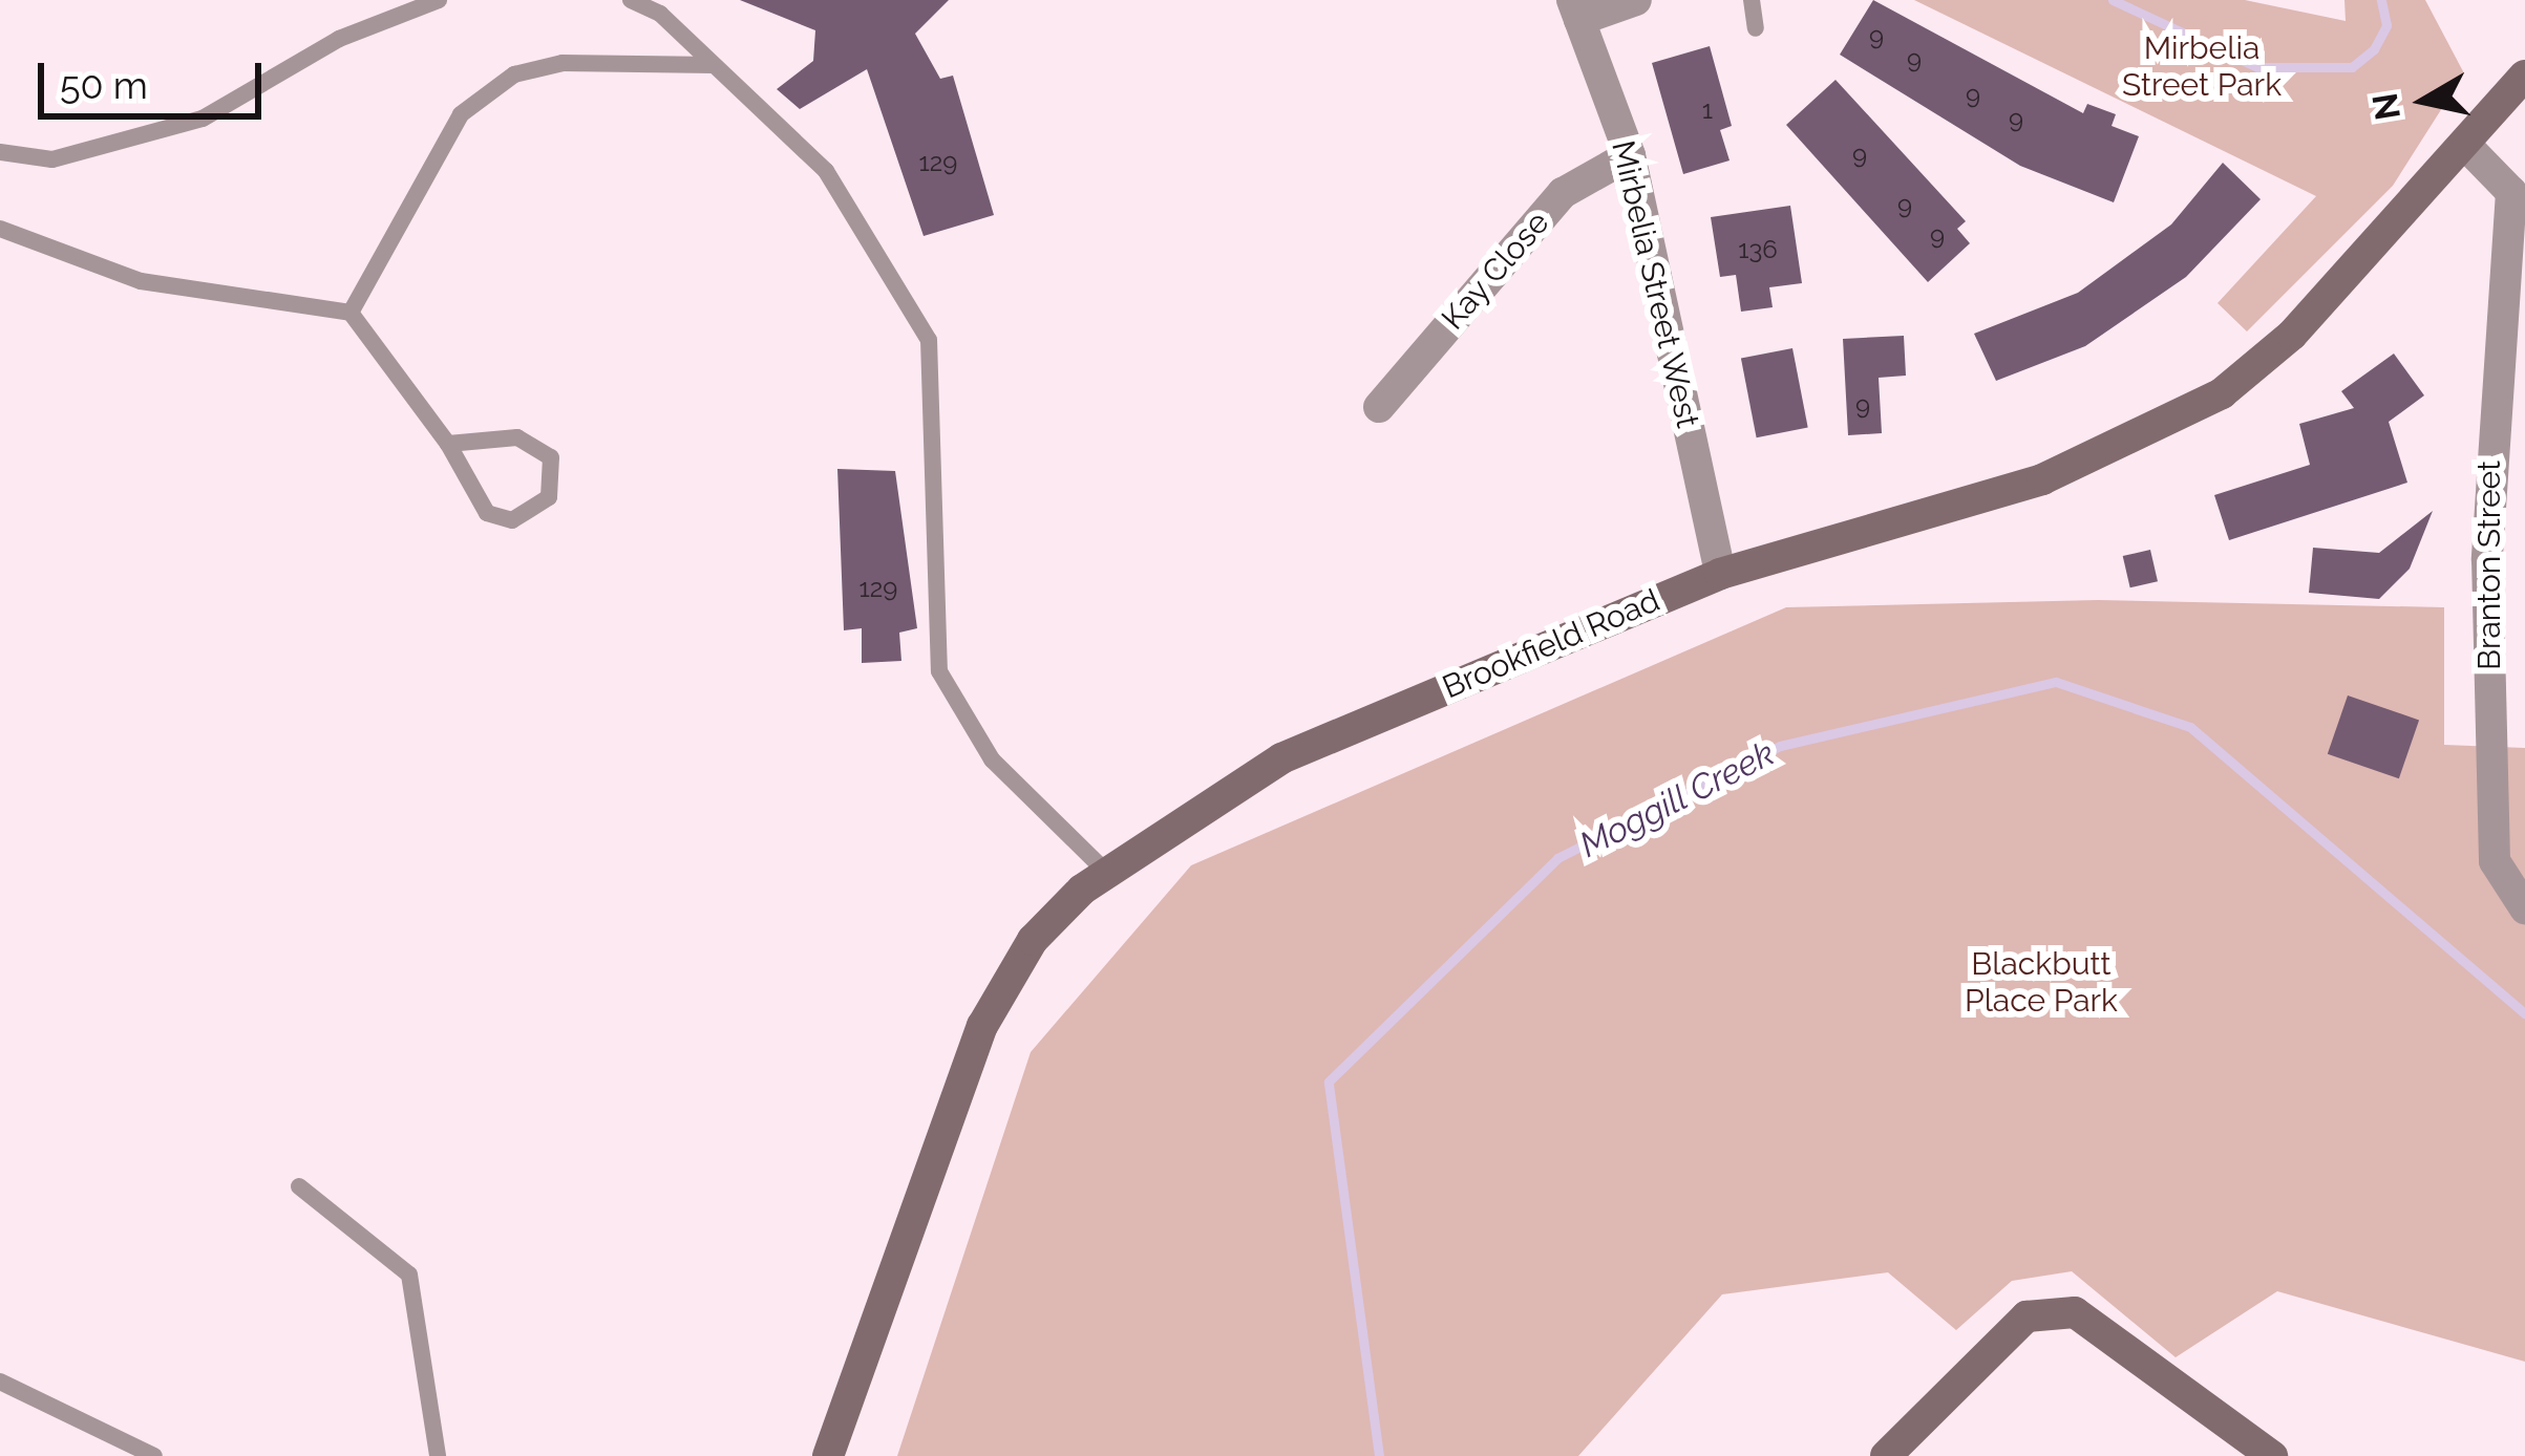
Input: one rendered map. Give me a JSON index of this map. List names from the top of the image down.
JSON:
{
  "streets": {
    "main road": ["Brookfield Road"],
    "street": ["Kay Close", "Mirbelia Street West", "Branton Street"]
  },
  "crossings": [
    ["Kay Close", "Mirbelia Street West"],
    ["Mirbelia Street West", "Brookfield Road"],
    ["Branton Street", "Brookfield Road"]
  ],
  "water": ["Moggill Creek"],
  "parks": ["Mirbelia Street Park", "Blackbutt Place Park"],
  "house_numbers": [
    "9",
    "9",
    "9",
    "1",
    "9",
    "9",
    "129",
    "9",
    "9",
    "136",
    "9",
    "129"
  ],
  "scale_bar": "50 m",
  "north": "left"
}
